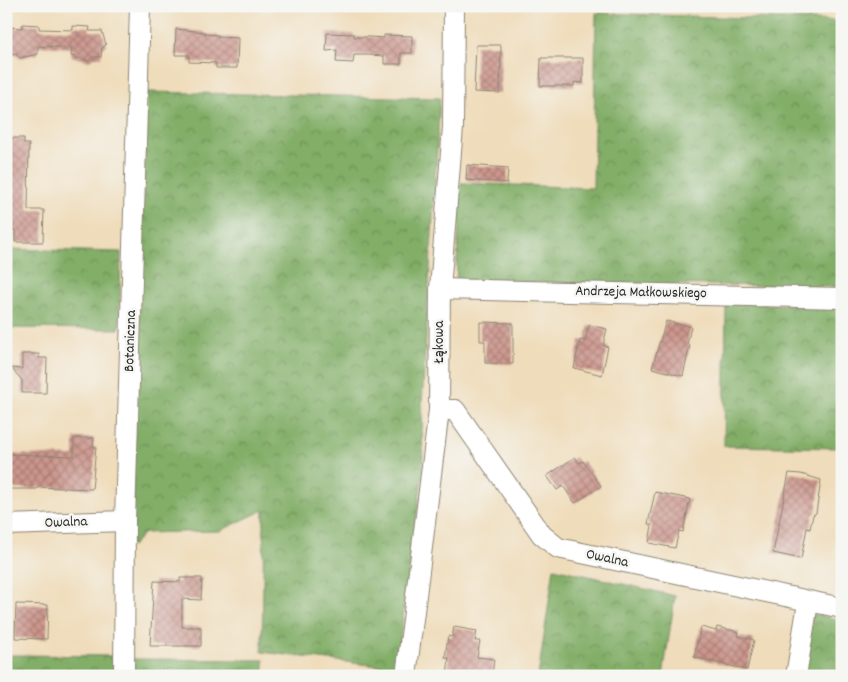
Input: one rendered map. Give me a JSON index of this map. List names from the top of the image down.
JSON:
{
  "streets": {
    "street": [
      "Andrzeja Małkowskiego",
      "Botaniczna",
      "Łąkowa",
      "Owalna"
    ]
  },
  "crossings": [
    ["Andrzeja Małkowskiego", "Łąkowa"],
    ["Botaniczna", "Owalna"],
    ["Łąkowa", "Owalna"]
  ]
}
